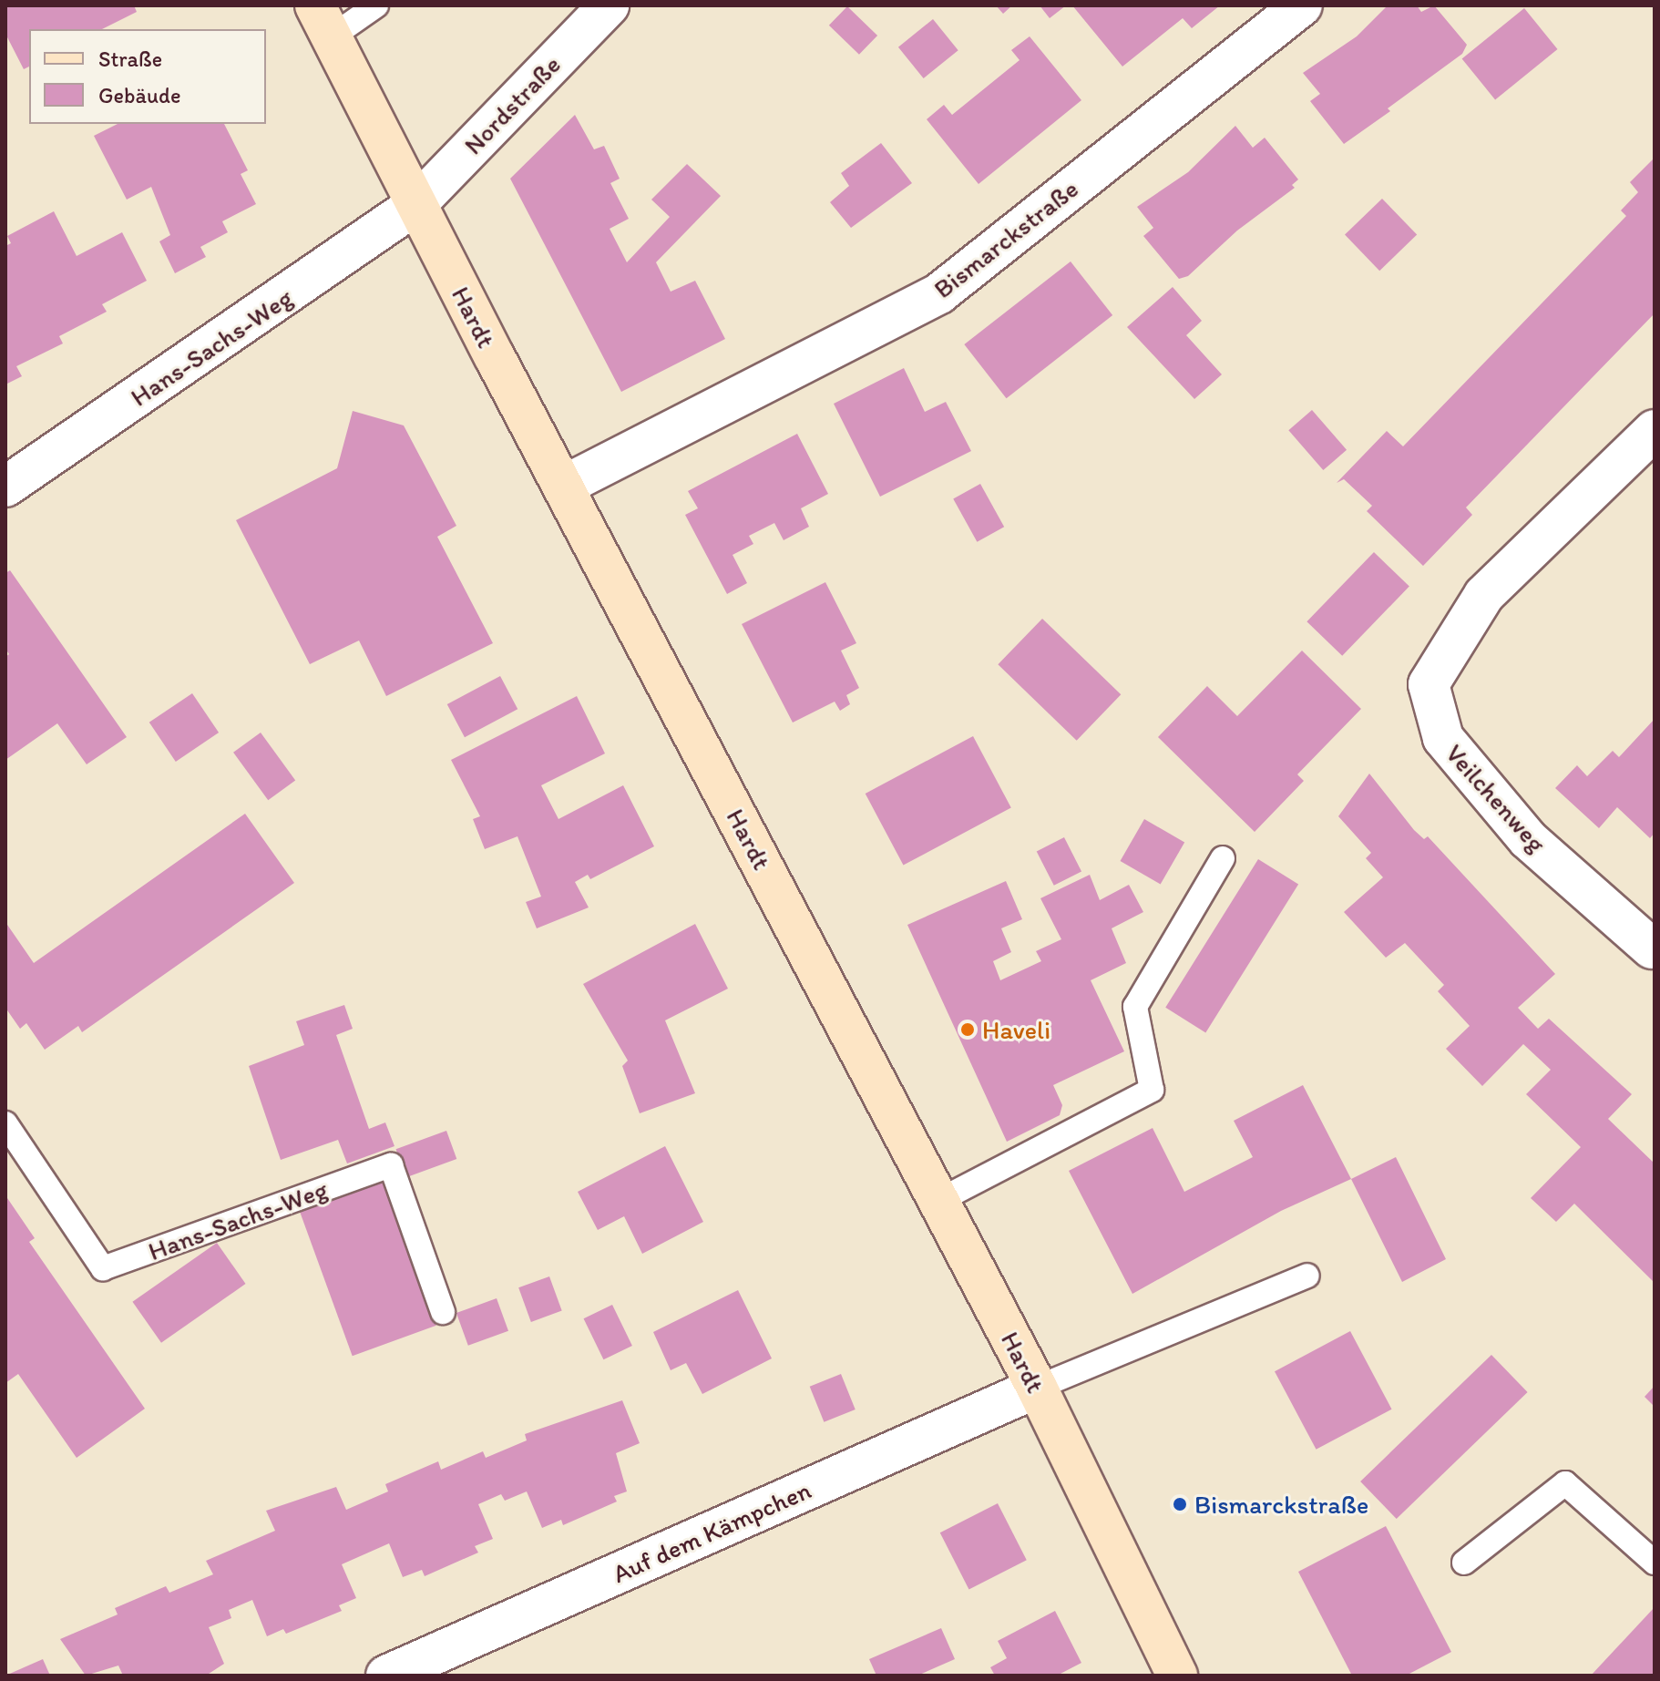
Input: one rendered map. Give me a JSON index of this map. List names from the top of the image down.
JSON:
{
  "streets": {
    "main road": ["Hardt"],
    "street": [
      "Nordstraße",
      "Bismarckstraße",
      "Hans-Sachs-Weg",
      "Veilchenweg",
      "Auf dem Kämpchen"
    ]
  },
  "crossings": [
    ["Nordstraße", "Hardt"],
    ["Nordstraße", "Hans-Sachs-Weg"],
    ["Bismarckstraße", "Hardt"],
    ["Hardt", "Hans-Sachs-Weg"],
    ["Hardt", "Auf dem Kämpchen"]
  ],
  "places": ["Haveli", "Bismarckstraße"],
  "legend": ["Straße", "Gebäude"]
}
